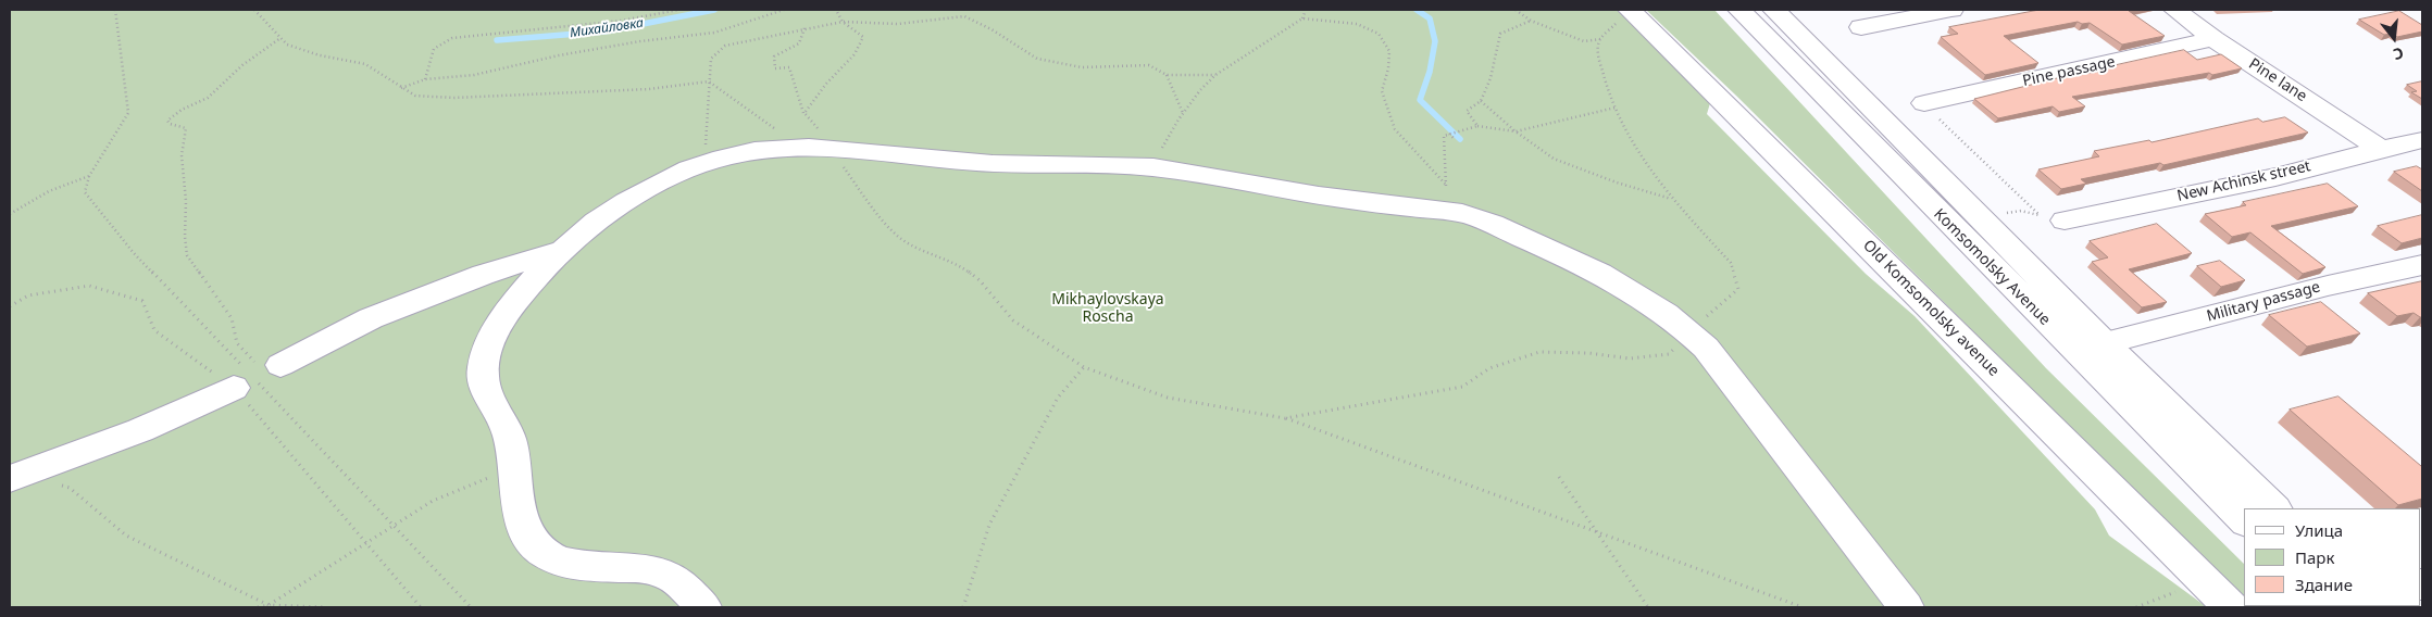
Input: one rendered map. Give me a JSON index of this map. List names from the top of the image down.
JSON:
{
  "streets": {
    "street": [
      "Pine passage",
      "Pine lane",
      "New Achinsk street",
      "Komsomolsky Avenue",
      "Military passage",
      "Old Komsomolsky avenue"
    ]
  },
  "crossings": [
    ["Pine passage", "Pine lane"],
    ["Pine lane", "New Achinsk street"],
    ["Komsomolsky Avenue", "Military passage"]
  ],
  "water": ["Михайловка"],
  "parks": ["Mikhaylovskaya Roscha"],
  "legend": ["Улица", "Парк", "Здание"],
  "north": "bottom"
}
